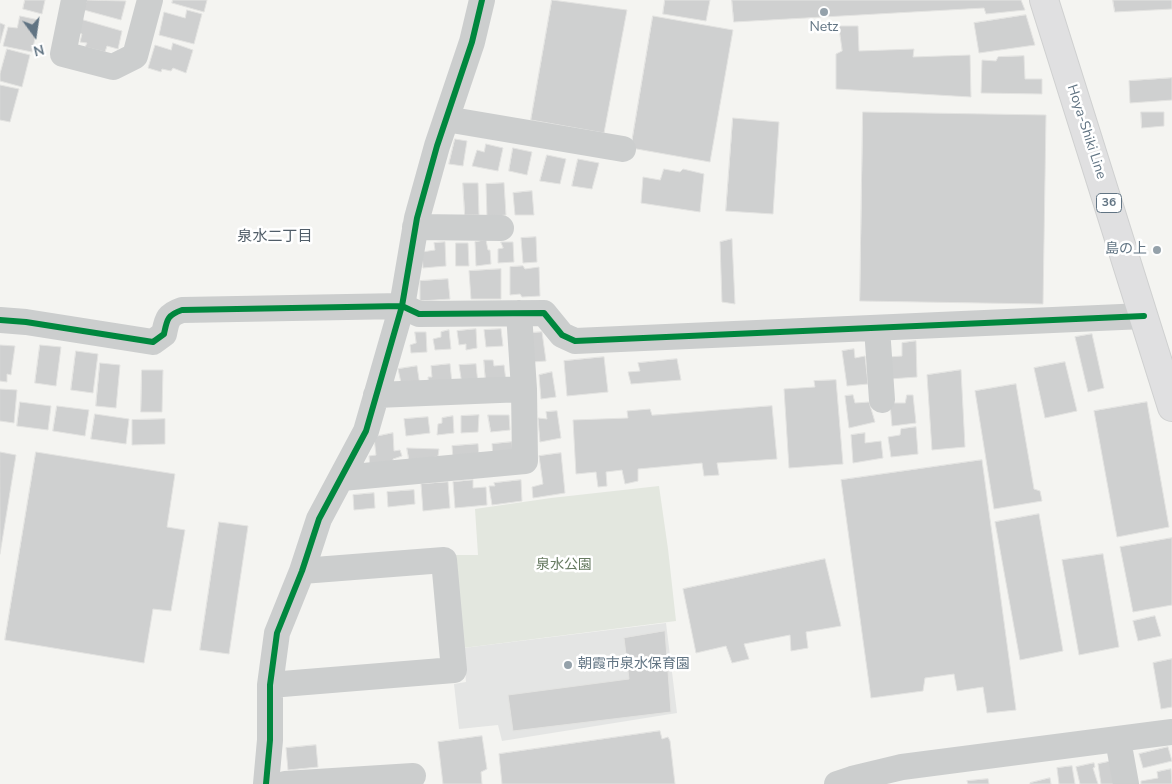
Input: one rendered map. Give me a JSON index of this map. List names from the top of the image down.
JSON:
{
  "streets": {
    "main road": ["Hoya-Shiki Line", "36"]
  },
  "districts": ["泉水二丁目"],
  "parks": ["泉水公園"],
  "places": ["Netz", "島の上", "朝霞市泉水保育園"],
  "north": "bottom"
}
